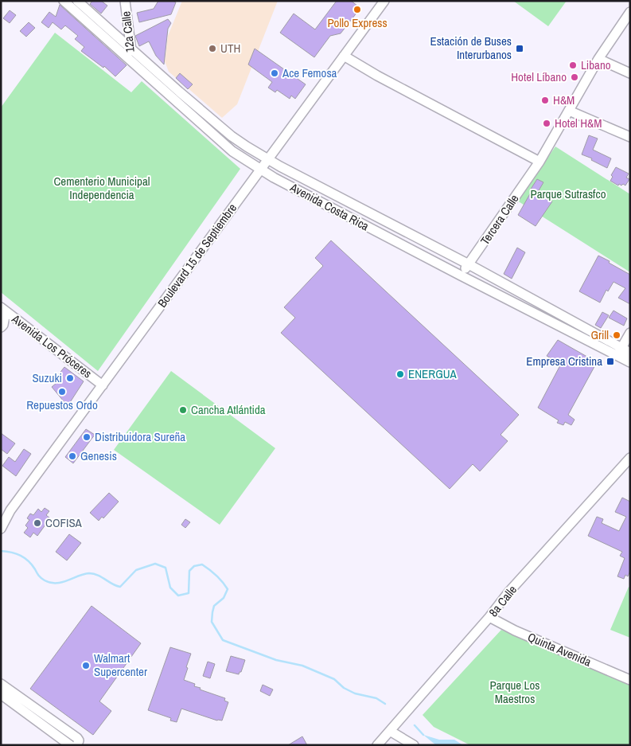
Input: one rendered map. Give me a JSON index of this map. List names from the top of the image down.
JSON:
{
  "streets": {
    "street": [
      "12a Calle",
      "Avenida Costa Rica",
      "Tercera Calle",
      "Boulevard 15 de Septiembre",
      "Avenida Los Próceres",
      "8a Calle",
      "Quinta Avenida"
    ]
  },
  "crossings": [
    ["12a Calle", "Avenida Costa Rica"],
    ["Avenida Costa Rica", "Tercera Calle"],
    ["Avenida Costa Rica", "Boulevard 15 de Septiembre"],
    ["Boulevard 15 de Septiembre", "Avenida Los Próceres"],
    ["8a Calle", "Quinta Avenida"]
  ],
  "parks": ["Cementerio Municipal Independencia", "Parque Sutrasfco", "Parque Los Maestros"],
  "places": {
    "other": [
      "Pollo Express",
      "UTH",
      "Libano",
      "Ace Femosa",
      "Hotel Líbano",
      "H&M",
      "Hotel H&M",
      "Grill",
      "ENERGUA",
      "Suzuki",
      "Repuestos Ordo",
      "Cancha Atlántida",
      "Distribuidora Sureña",
      "Genesis",
      "COFISA",
      "Walmart Supercenter"
    ],
    "transit": ["Estación de Buses Interurbanos", "Empresa Cristina"]
  }
}
